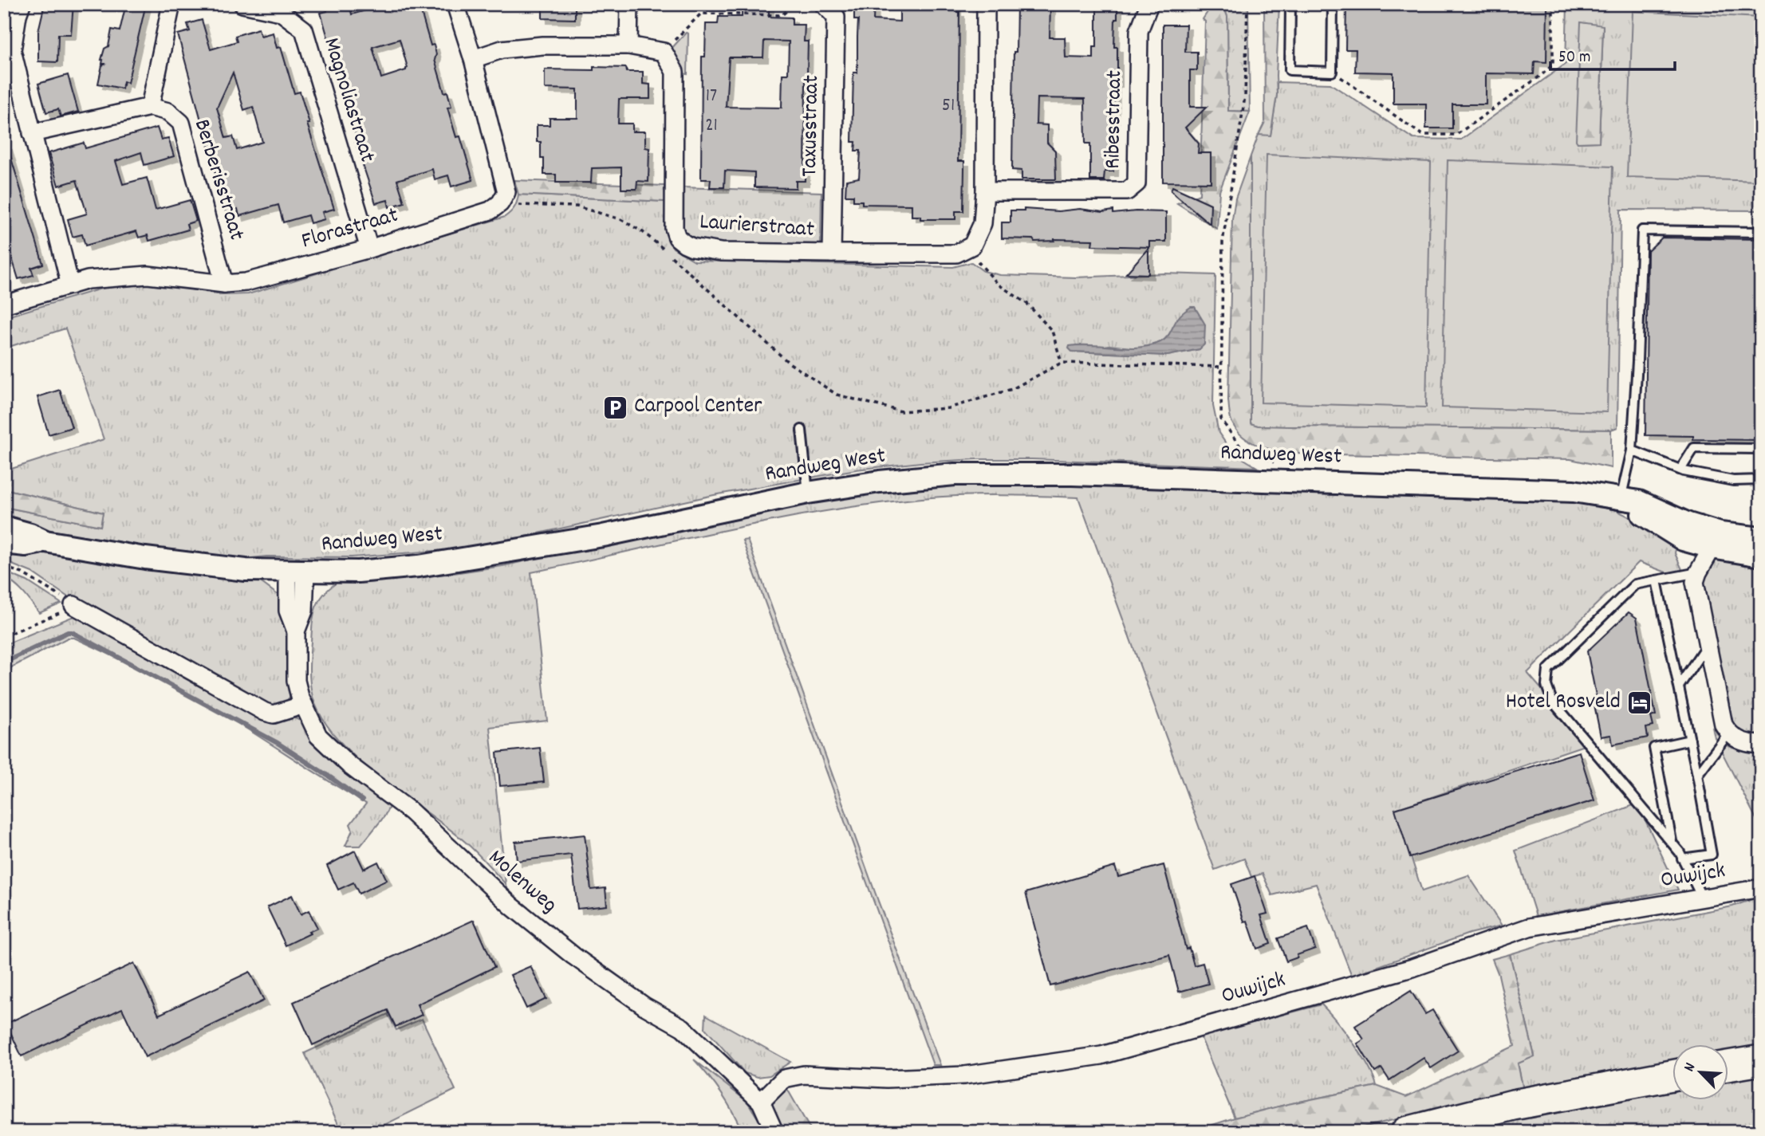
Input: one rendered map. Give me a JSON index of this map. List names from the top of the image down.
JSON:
{
  "streets": {
    "street": [
      "Magnoliastraat",
      "Ribesstraat",
      "Taxusstraat",
      "Berberisstraat",
      "Laurierstraat",
      "Florastraat",
      "Randweg West",
      "Ouwijck",
      "Molenweg"
    ]
  },
  "crossings": [
    ["Magnoliastraat", "Florastraat"],
    ["Taxusstraat", "Laurierstraat"],
    ["Berberisstraat", "Florastraat"],
    ["Randweg West", "Molenweg"],
    ["Ouwijck", "Molenweg"]
  ],
  "places": {
    "parking": ["Carpool Center"],
    "hotel": ["Hotel Rosveld"]
  },
  "house_numbers": ["17", "51", "21"],
  "scale_bar": "50 m",
  "north": "top left"
}
